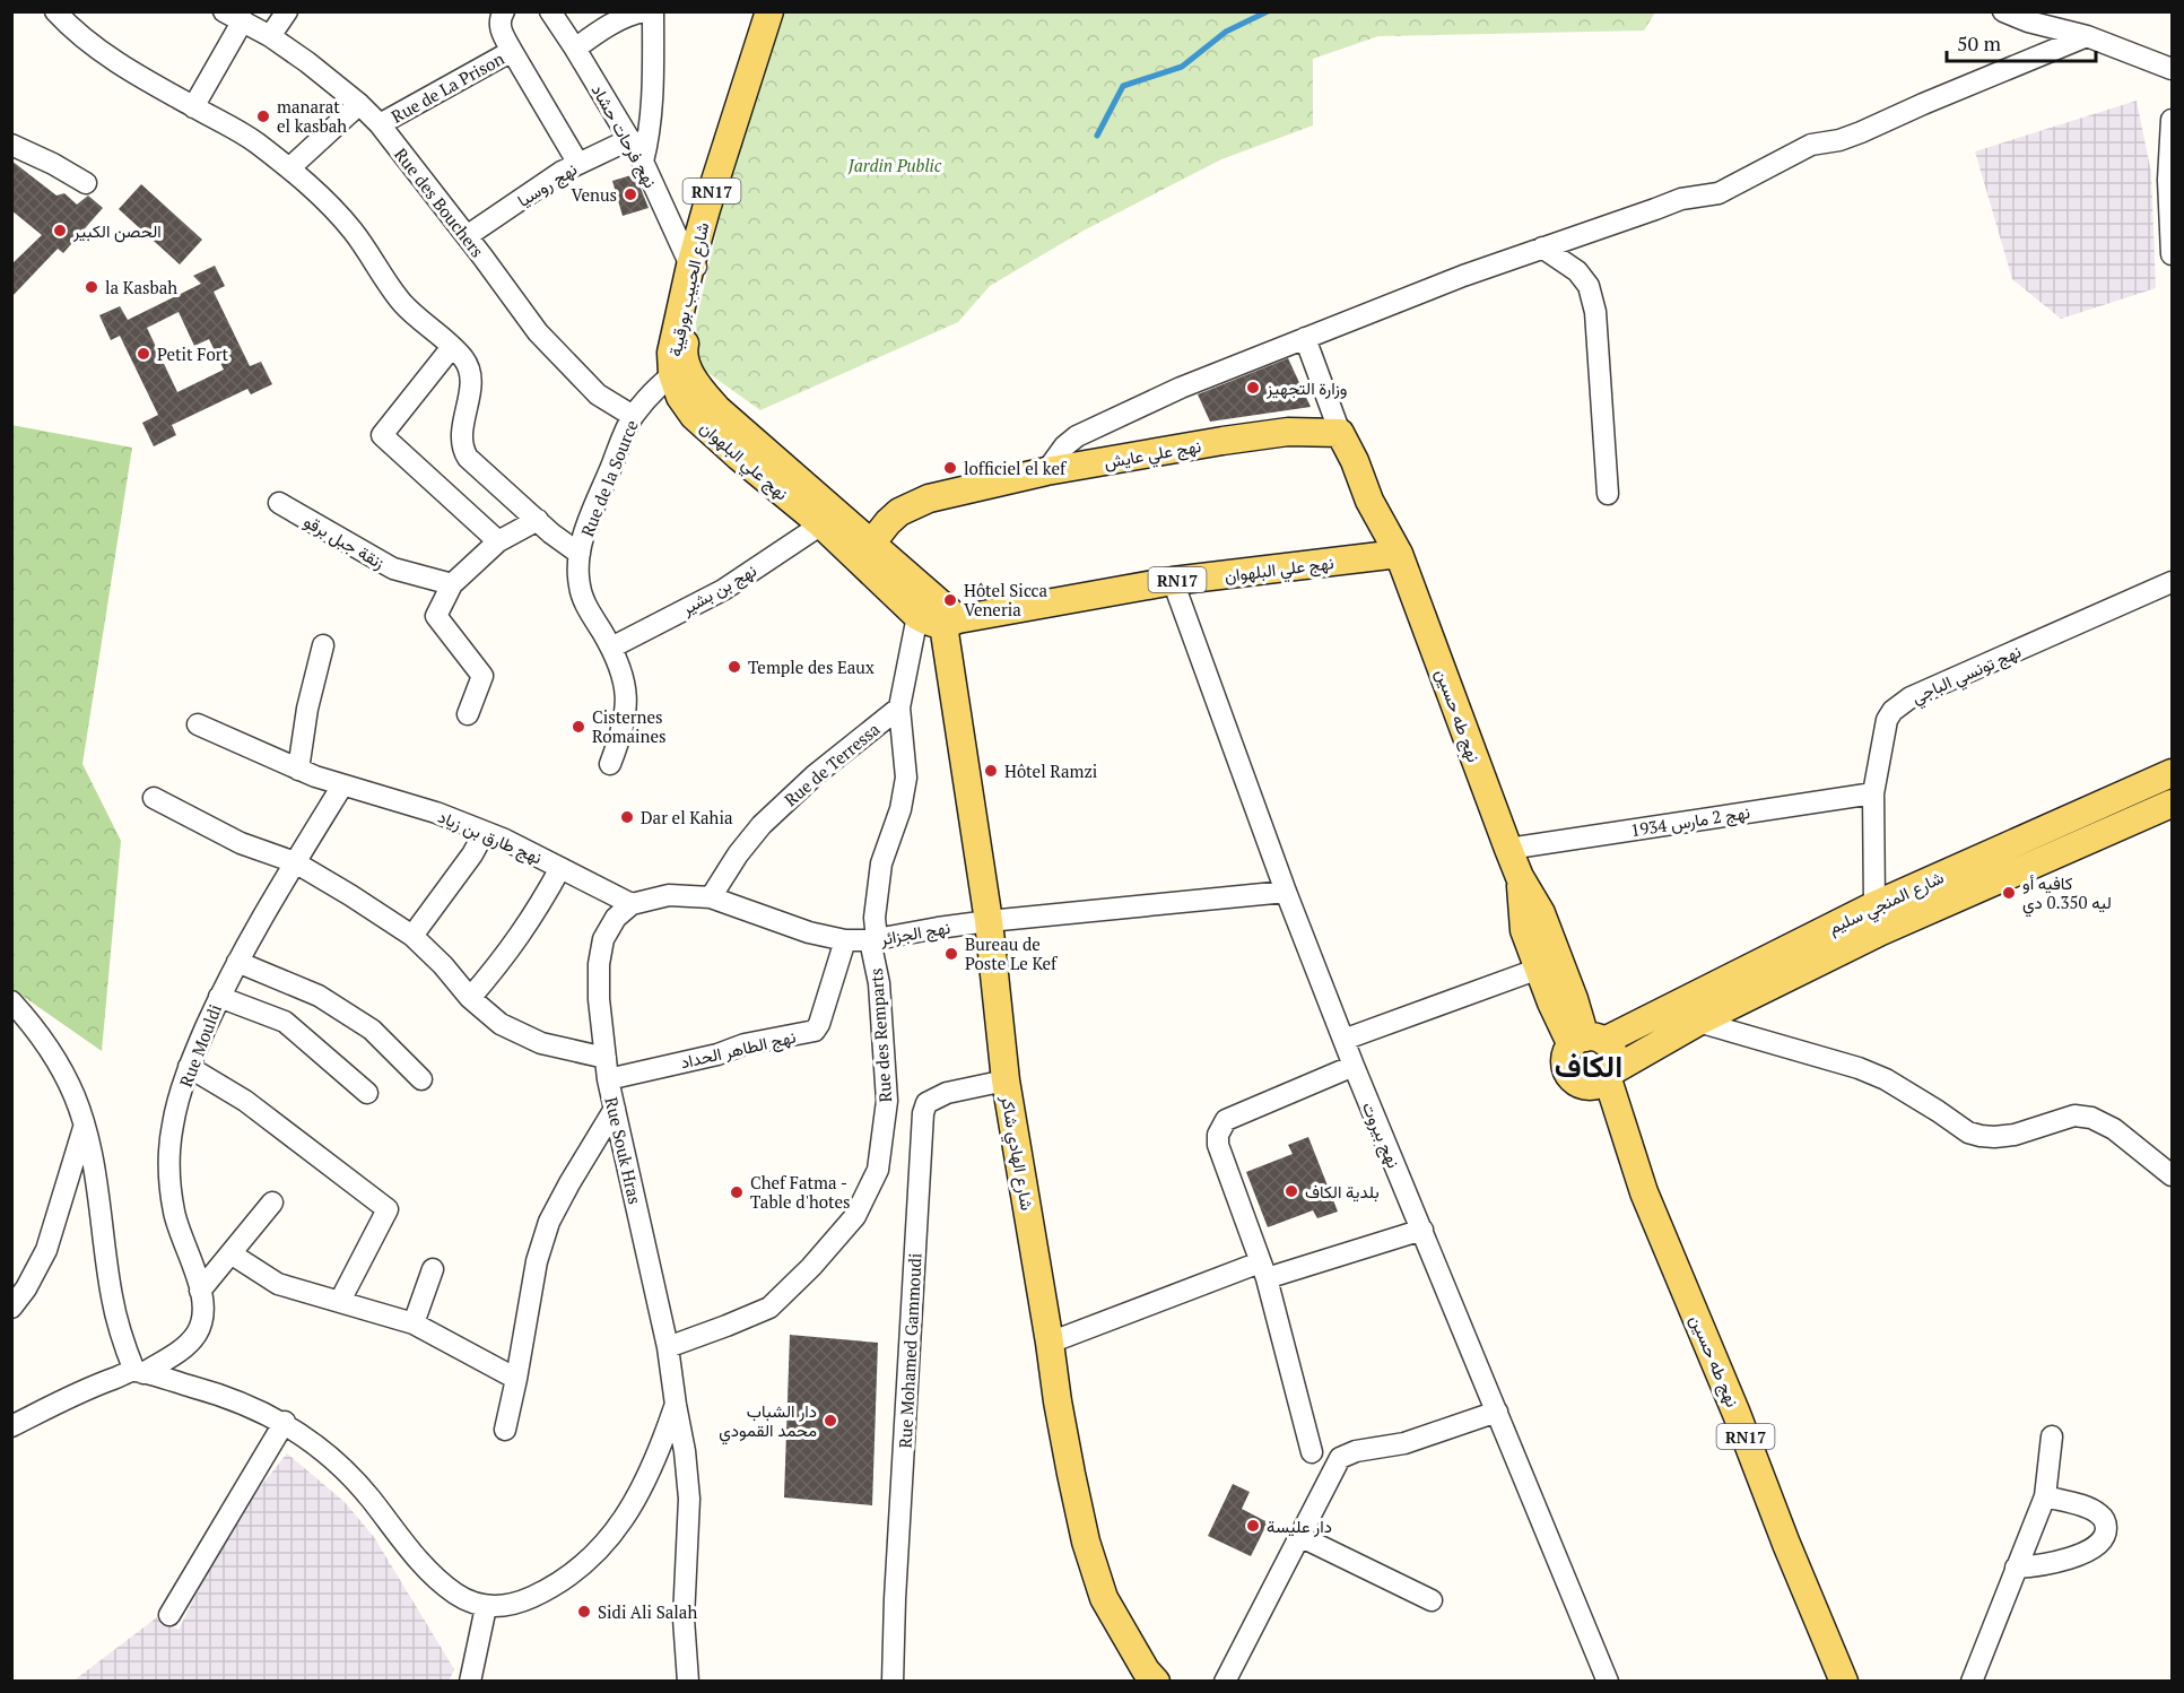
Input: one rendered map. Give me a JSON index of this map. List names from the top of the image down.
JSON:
{
  "streets": {
    "main road": [
      "RN17",
      "شارع الحبيب بورقيبة",
      "نهج علي عايش",
      "نهج علي البلهوان",
      "نهج طه حسين",
      "شارع المنجي سليم",
      "شارع الهادي شاكر"
    ],
    "street": [
      "Rue de La Prison",
      "نهج فرحات حشاد",
      "نهج روسيا",
      "Rue des Bouchers",
      "Rue de la Source",
      "زنقة جبل برقو",
      "نهج بن بشير",
      "نهج تونسي الباجي",
      "Rue de Terressa",
      "نهج 2 مارس 1934",
      "نهج طارق بن زياد",
      "نهج الجزائر",
      "Rue des Remparts",
      "Rue Mouldi",
      "نهج الطاهر الحداد",
      "نهج بيروت",
      "Rue Souk Hras",
      "Rue Mohamed Gammoudi"
    ]
  },
  "crossings": [
    ["Rue de La Prison", "Rue des Bouchers"],
    ["نهج فرحات حشاد", "نهج روسيا"],
    ["نهج فرحات حشاد", "شارع الحبيب بورقيبة"],
    ["نهج روسيا", "Rue des Bouchers"],
    ["RN17", "نهج طه حسين"],
    ["RN17", "شارع المنجي سليم"],
    ["Rue des Bouchers", "Rue de la Source"],
    ["شارع الحبيب بورقيبة", "نهج علي البلهوان"],
    ["شارع الحبيب بورقيبة", "Rue de la Source"],
    ["نهج علي عايش", "نهج علي البلهوان"],
    ["نهج علي البلهوان", "Rue de la Source"],
    ["نهج علي البلهوان", "نهج بن بشير"],
    ["نهج علي البلهوان", "نهج طه حسين"],
    ["نهج علي البلهوان", "نهج بيروت"],
    ["نهج علي البلهوان", "شارع الهادي شاكر"],
    ["Rue de la Source", "نهج بن بشير"],
    ["نهج تونسي الباجي", "نهج 2 مارس 1934"],
    ["نهج تونسي الباجي", "شارع المنجي سليم"],
    ["نهج طه حسين", "نهج 2 مارس 1934"],
    ["نهج طه حسين", "شارع المنجي سليم"],
    ["Rue de Terressa", "نهج الجزائر"],
    ["Rue de Terressa", "Rue des Remparts"],
    ["نهج طارق بن زياد", "نهج الجزائر"],
    ["نهج طارق بن زياد", "Rue Mouldi"],
    ["نهج طارق بن زياد", "Rue Souk Hras"],
    ["نهج الجزائر", "Rue des Remparts"],
    ["نهج الجزائر", "نهج الطاهر الحداد"],
    ["نهج الجزائر", "نهج بيروت"],
    ["نهج الجزائر", "Rue Souk Hras"],
    ["نهج الجزائر", "شارع الهادي شاكر"],
    ["Rue des Remparts", "Rue Souk Hras"],
    ["نهج الطاهر الحداد", "Rue Souk Hras"],
    ["شارع الهادي شاكر", "Rue Mohamed Gammoudi"]
  ],
  "districts": ["الكاف"],
  "parks": ["Jardin Public"],
  "places": [
    "manarat el kasbah",
    "Venus",
    "الحصن الكبير",
    "la Kasbah",
    "Petit Fort",
    "وزارة التجهيز",
    "lofficiel el kef",
    "Hôtel Sicca Veneria",
    "Temple des Eaux",
    "Cisternes Romaines",
    "Hôtel Ramzi",
    "Dar el Kahia",
    "كافيه أو ليه 0.350 دي",
    "Bureau de Poste Le Kef",
    "بلدية الكاف",
    "Chef Fatma - Table d'hotes",
    "دار الشباب محمد القمودي",
    "دار عليسة",
    "Sidi Ali Salah"
  ],
  "scale_bar": "50 m"
}
